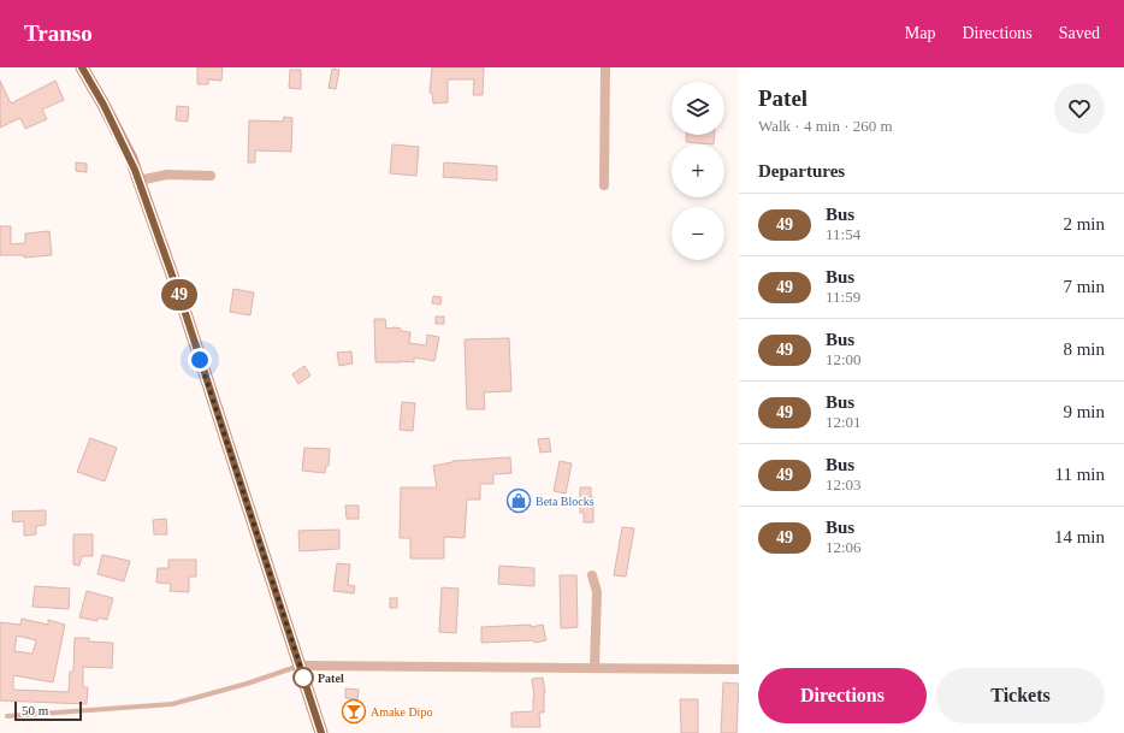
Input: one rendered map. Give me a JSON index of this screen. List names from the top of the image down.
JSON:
{
  "places": {
    "shop": ["Beta Blocks"],
    "other": ["Patel"],
    "bar": ["Amake Dipo"]
  },
  "lines": ["bus line 49"],
  "scale_bar": "50 m",
  "page": {
    "header": "Transo",
    "nav": ["Map", "Directions", "Saved"],
    "on_map": "49",
    "heading": [
      ["Patel", "Walk · 4 min · 260 m"],
      "Departures"
    ],
    "map_buttons": ["+", "−"],
    "list": [
      {
        "mark": "49",
        "name": "Bus",
        "note": "11:54",
        "value": "2 min"
      },
      {
        "mark": "49",
        "name": "Bus",
        "note": "11:59",
        "value": "7 min"
      },
      {
        "mark": "49",
        "name": "Bus",
        "note": "12:00",
        "value": "8 min"
      },
      {
        "mark": "49",
        "name": "Bus",
        "note": "12:01",
        "value": "9 min"
      },
      {
        "mark": "49",
        "name": "Bus",
        "note": "12:03",
        "value": "11 min"
      },
      {
        "mark": "49",
        "name": "Bus",
        "note": "12:06",
        "value": "14 min"
      }
    ],
    "buttons": ["Directions", "Tickets"],
    "scale": "50 m"
  }
}
